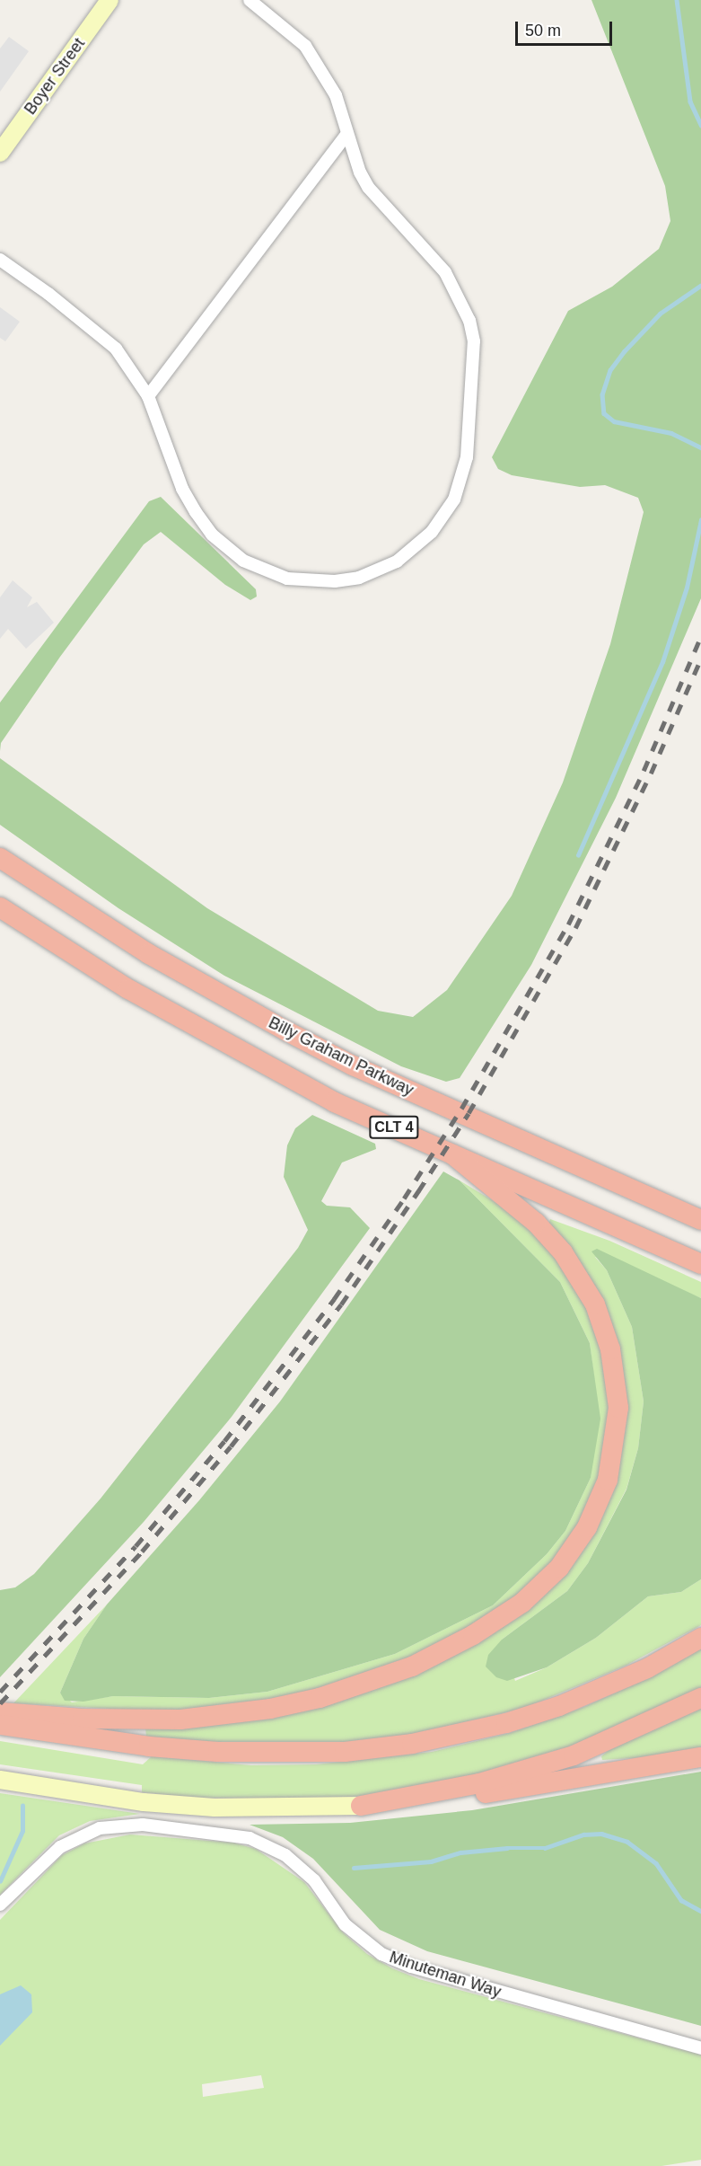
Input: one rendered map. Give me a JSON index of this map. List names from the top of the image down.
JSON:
{
  "streets": {
    "highway": ["Billy Graham Parkway", "CLT 4"],
    "main road": ["Boyer Street"],
    "street": ["Minuteman Way"]
  },
  "scale_bar": "50 m"
}
